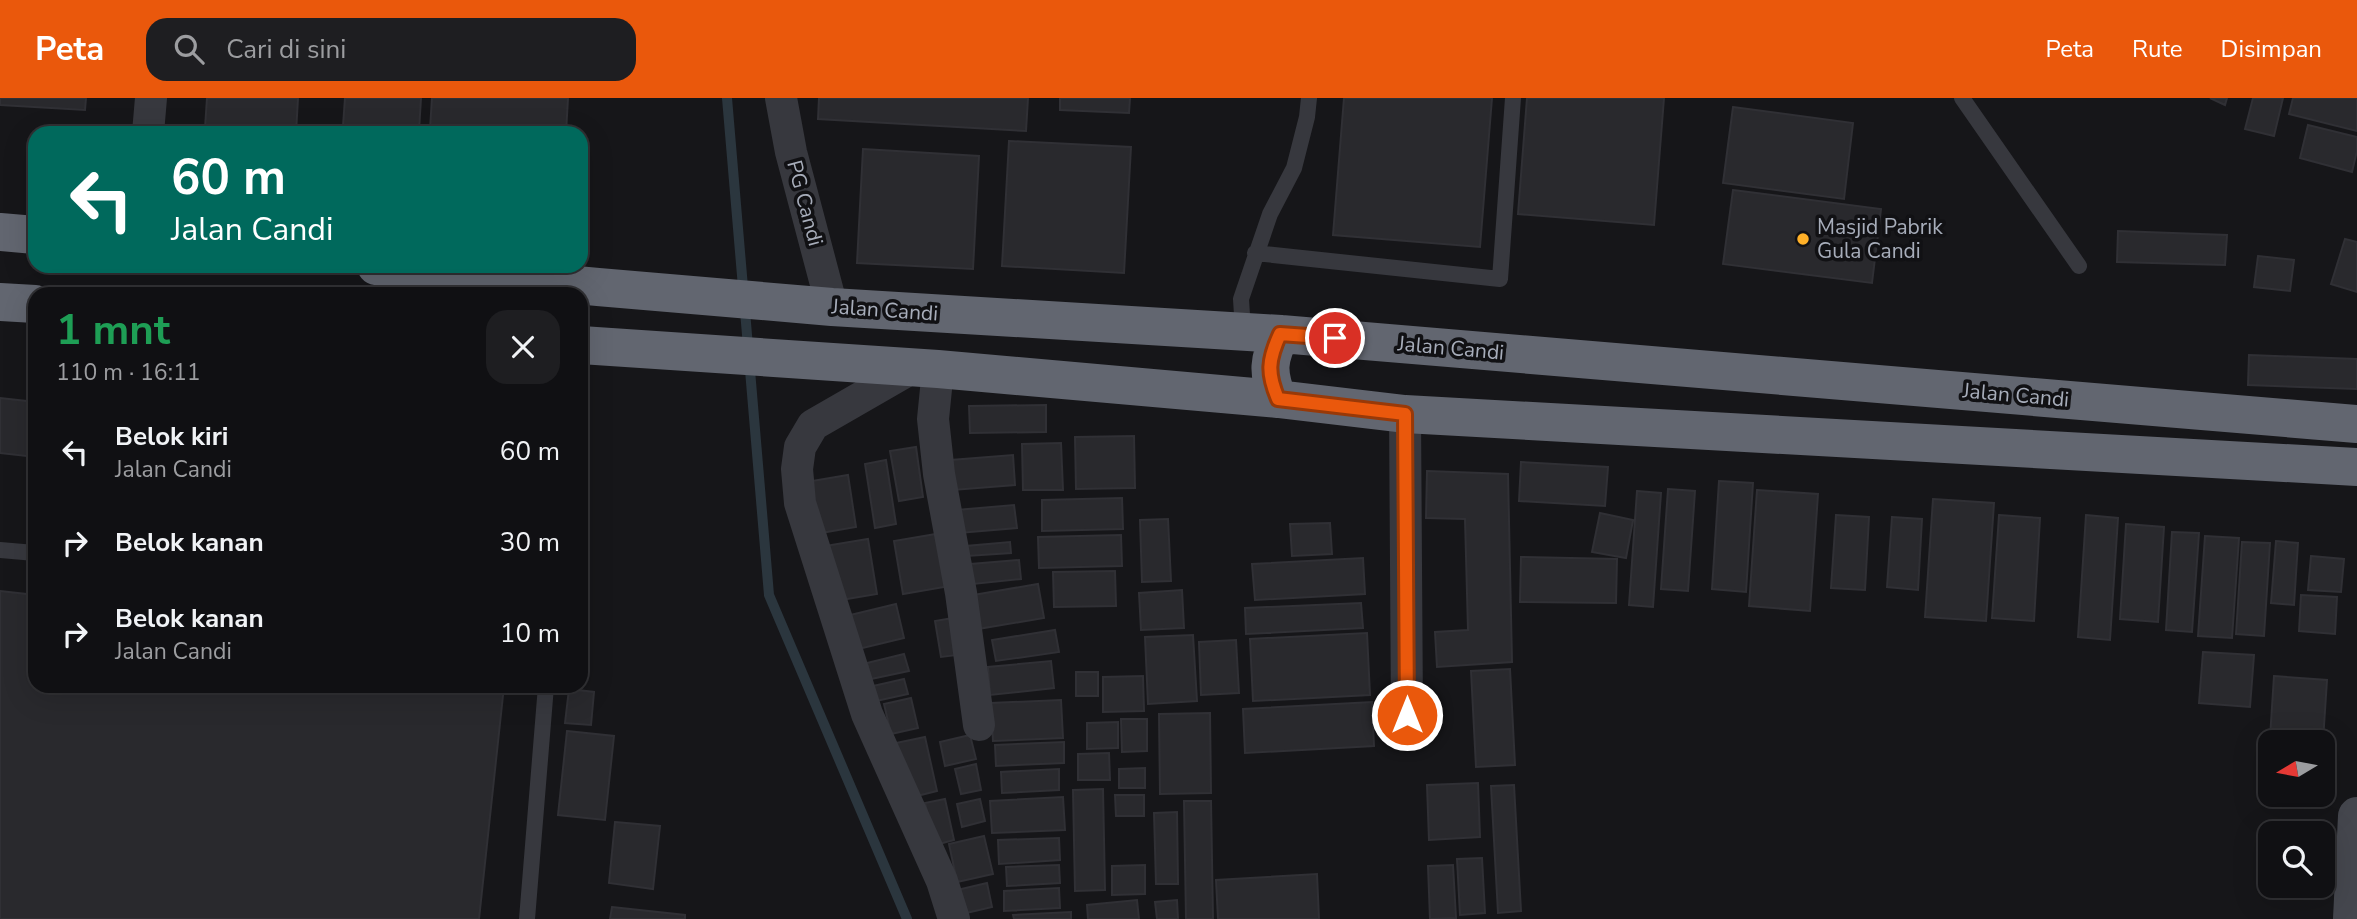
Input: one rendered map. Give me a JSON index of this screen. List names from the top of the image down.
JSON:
{
  "streets": {
    "highway": ["Jalan Candi"],
    "street": ["PG Candi"]
  },
  "crossings": [
    ["PG Candi", "Jalan Candi"]
  ],
  "places": ["Masjid Pabrik Gula Candi"],
  "north": "left",
  "page": {
    "header": "Peta",
    "search": "Cari di sini",
    "nav": ["Peta", "Rute", "Disimpan"],
    "turn": ["60 m", "Jalan Candi"],
    "heading": ["1 mnt", "110 m · 16:11"],
    "list": [
      {
        "name": "Belok kiri",
        "note": "Jalan Candi",
        "value": "60 m"
      },
      {
        "name": "Belok kanan",
        "value": "30 m"
      },
      {
        "name": "Belok kanan",
        "note": "Jalan Candi",
        "value": "10 m"
      }
    ]
  }
}
